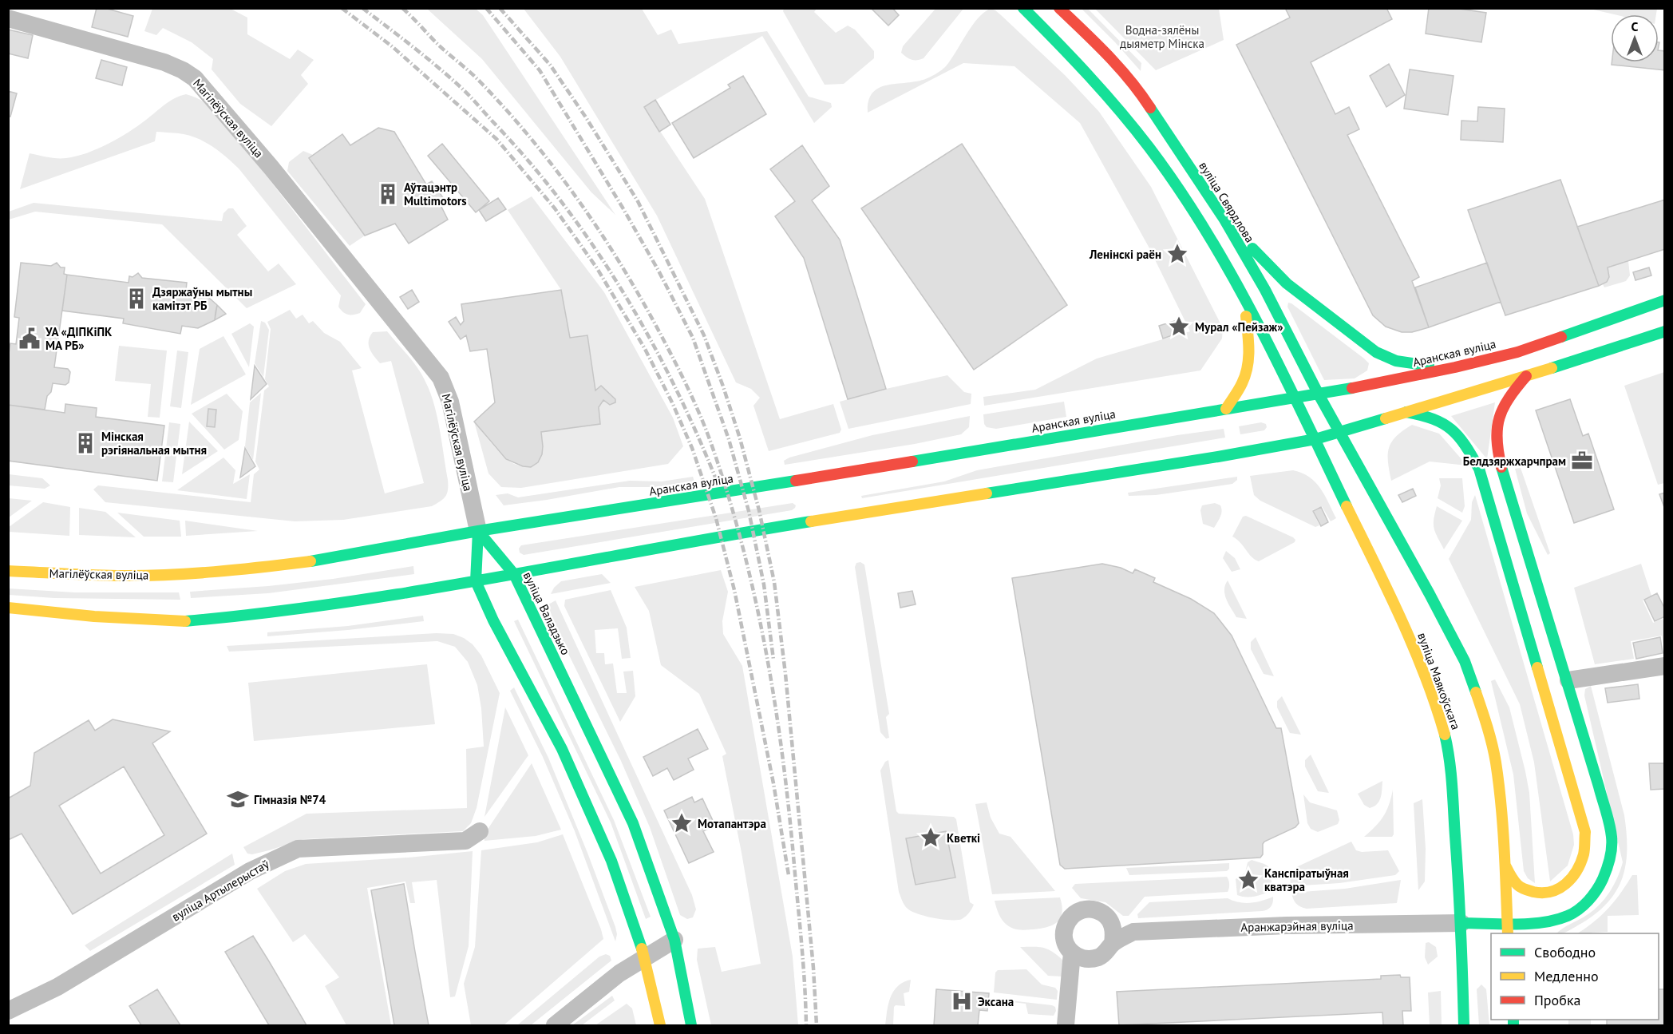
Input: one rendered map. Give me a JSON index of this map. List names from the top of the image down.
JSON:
{
  "streets": {
    "main road": [
      "Магілёўская вуліца",
      "вуліца Свярдлова",
      "Аранская вуліца",
      "вуліца Валадзько",
      "вуліца Маякоўскага"
    ],
    "street": ["вуліца Артылерыстаў", "Аранжарэйная вуліца"]
  },
  "crossings": [
    ["Магілёўская вуліца", "Аранская вуліца"],
    ["Магілёўская вуліца", "вуліца Валадзько"],
    ["вуліца Свярдлова", "Аранская вуліца"],
    ["Аранская вуліца", "вуліца Валадзько"],
    ["Аранская вуліца", "вуліца Маякоўскага"],
    ["вуліца Маякоўскага", "Аранжарэйная вуліца"]
  ],
  "parks": ["Водна-зялёны дыяметр Мінска"],
  "places": {
    "building": ["Аўтацэнтр Multimotors", "Дзяржаўны мытны камітэт РБ", "Мінская рэгіянальная мытня"],
    "place": [
      "Ленінскі раён",
      "Мурал «Пейзаж»",
      "Мотапантэра",
      "Кветкі",
      "Канспіратыўная кватэра"
    ],
    "public building": ["УА «ДІПКіПК МА РБ»"],
    "office": ["Белдзяржхарчпрам"],
    "school or university": ["Гімназія №74"],
    "hospital": ["Эксана"]
  },
  "legend": ["Свободно", "Медленно", "Пробка"],
  "north": "top"
}
